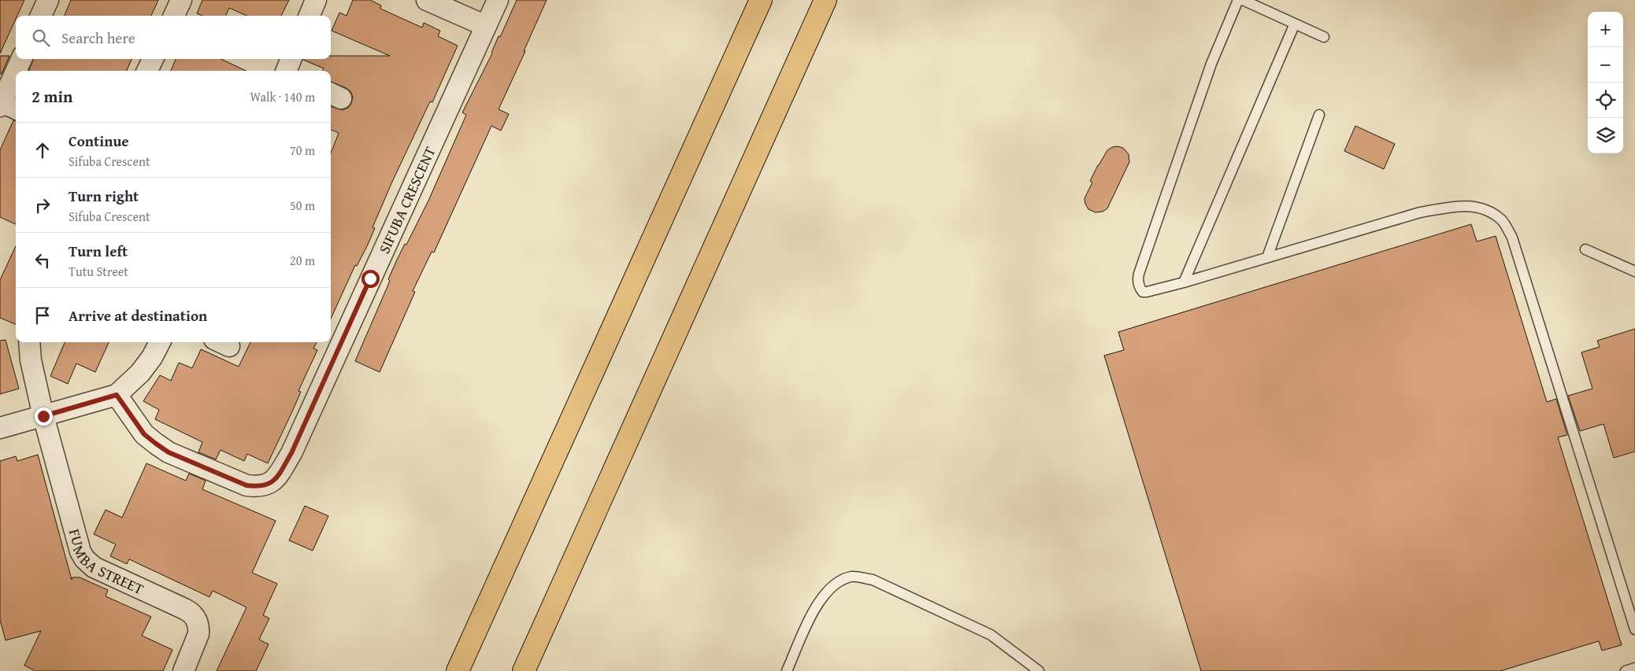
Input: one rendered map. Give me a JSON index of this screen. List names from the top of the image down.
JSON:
{
  "streets": {
    "street": ["SIFUBA CRESCENT", "FUMBA STREET"]
  },
  "page": {
    "map_buttons": ["+", "−"],
    "search": "Search here",
    "heading": ["2 min", "Walk · 140 m"],
    "list": [
      ["Continue", "Sifuba Crescent", "70 m"],
      ["Turn right", "Sifuba Crescent", "50 m"],
      ["Turn left", "Tutu Street", "20 m"],
      "Arrive at destination"
    ]
  }
}
